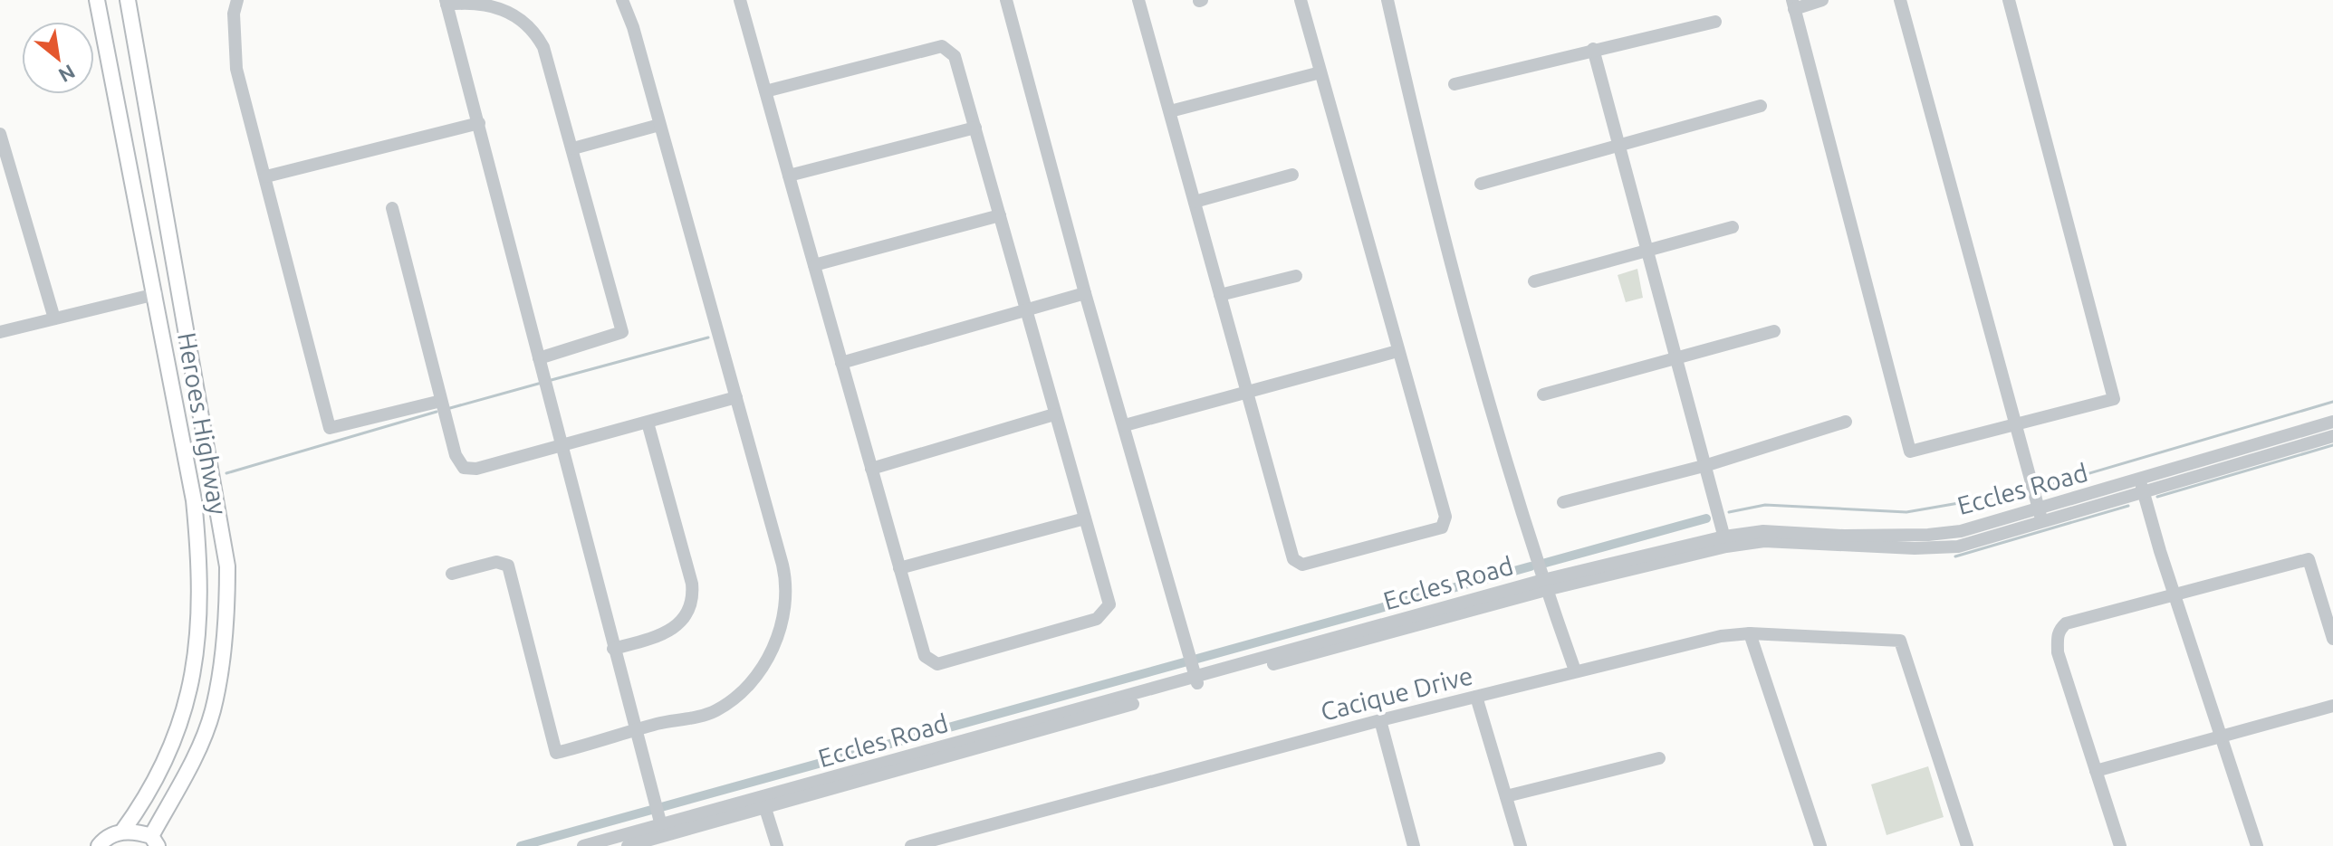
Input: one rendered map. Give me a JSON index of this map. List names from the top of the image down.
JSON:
{
  "streets": {
    "main road": ["Heroes Highway"],
    "street": ["Eccles Road", "Cacique Drive"]
  },
  "north": "bottom right"
}
